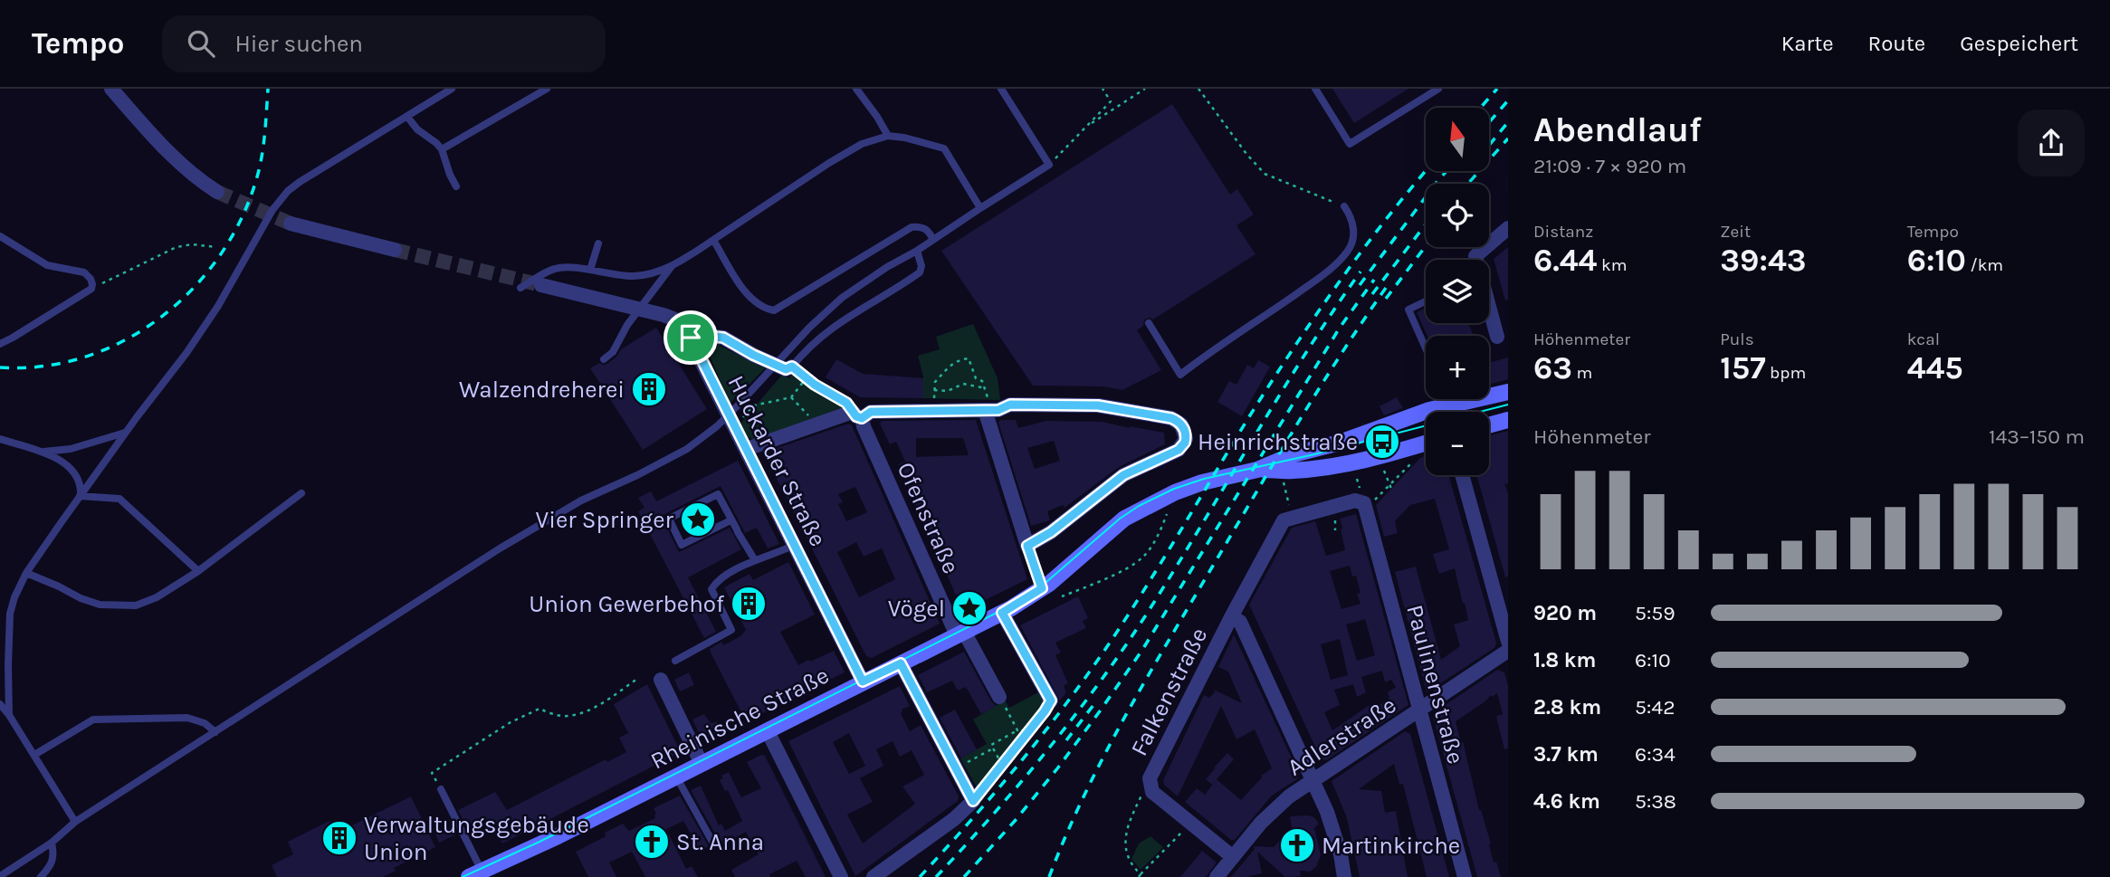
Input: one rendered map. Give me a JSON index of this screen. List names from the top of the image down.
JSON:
{
  "streets": {
    "main road": ["Rheinische Straße"],
    "street": [
      "Huckarder Straße",
      "Ofenstraße",
      "Paulinenstraße",
      "Falkenstraße",
      "Adlerstraße"
    ]
  },
  "crossings": [
    ["Huckarder Straße", "Rheinische Straße"],
    ["Ofenstraße", "Rheinische Straße"],
    ["Paulinenstraße", "Adlerstraße"],
    ["Falkenstraße", "Adlerstraße"]
  ],
  "places": {
    "building": ["Walzendreherei", "Union Gewerbehof", "Verwaltungsgebäude Union"],
    "bus stop": ["Heinrichstraße"],
    "place": ["Vier Springer", "Vögel"],
    "church": ["St. Anna", "Martinkirche"]
  },
  "north": "top",
  "page": {
    "header": "Tempo",
    "search": "Hier suchen",
    "nav": ["Karte", "Route", "Gespeichert"],
    "heading": ["Abendlauf", "21:09 · 7 × 920 m"],
    "map_buttons": ["+", "−"],
    "stats": [
      ["Distanz", "6.44 km"],
      ["Zeit", "39:43"],
      ["Tempo", "6:10 /km"],
      ["Höhenmeter", "63 m"],
      ["Puls", "157 bpm"],
      ["kcal", "445"]
    ],
    "chart": ["Höhenmeter", "143–150 m"],
    "list": [
      {
        "name": "920 m",
        "note": "5:59"
      },
      {
        "name": "1.8 km",
        "note": "6:10"
      },
      {
        "name": "2.8 km",
        "note": "5:42"
      },
      {
        "name": "3.7 km",
        "note": "6:34"
      },
      {
        "name": "4.6 km",
        "note": "5:38"
      }
    ]
  }
}
